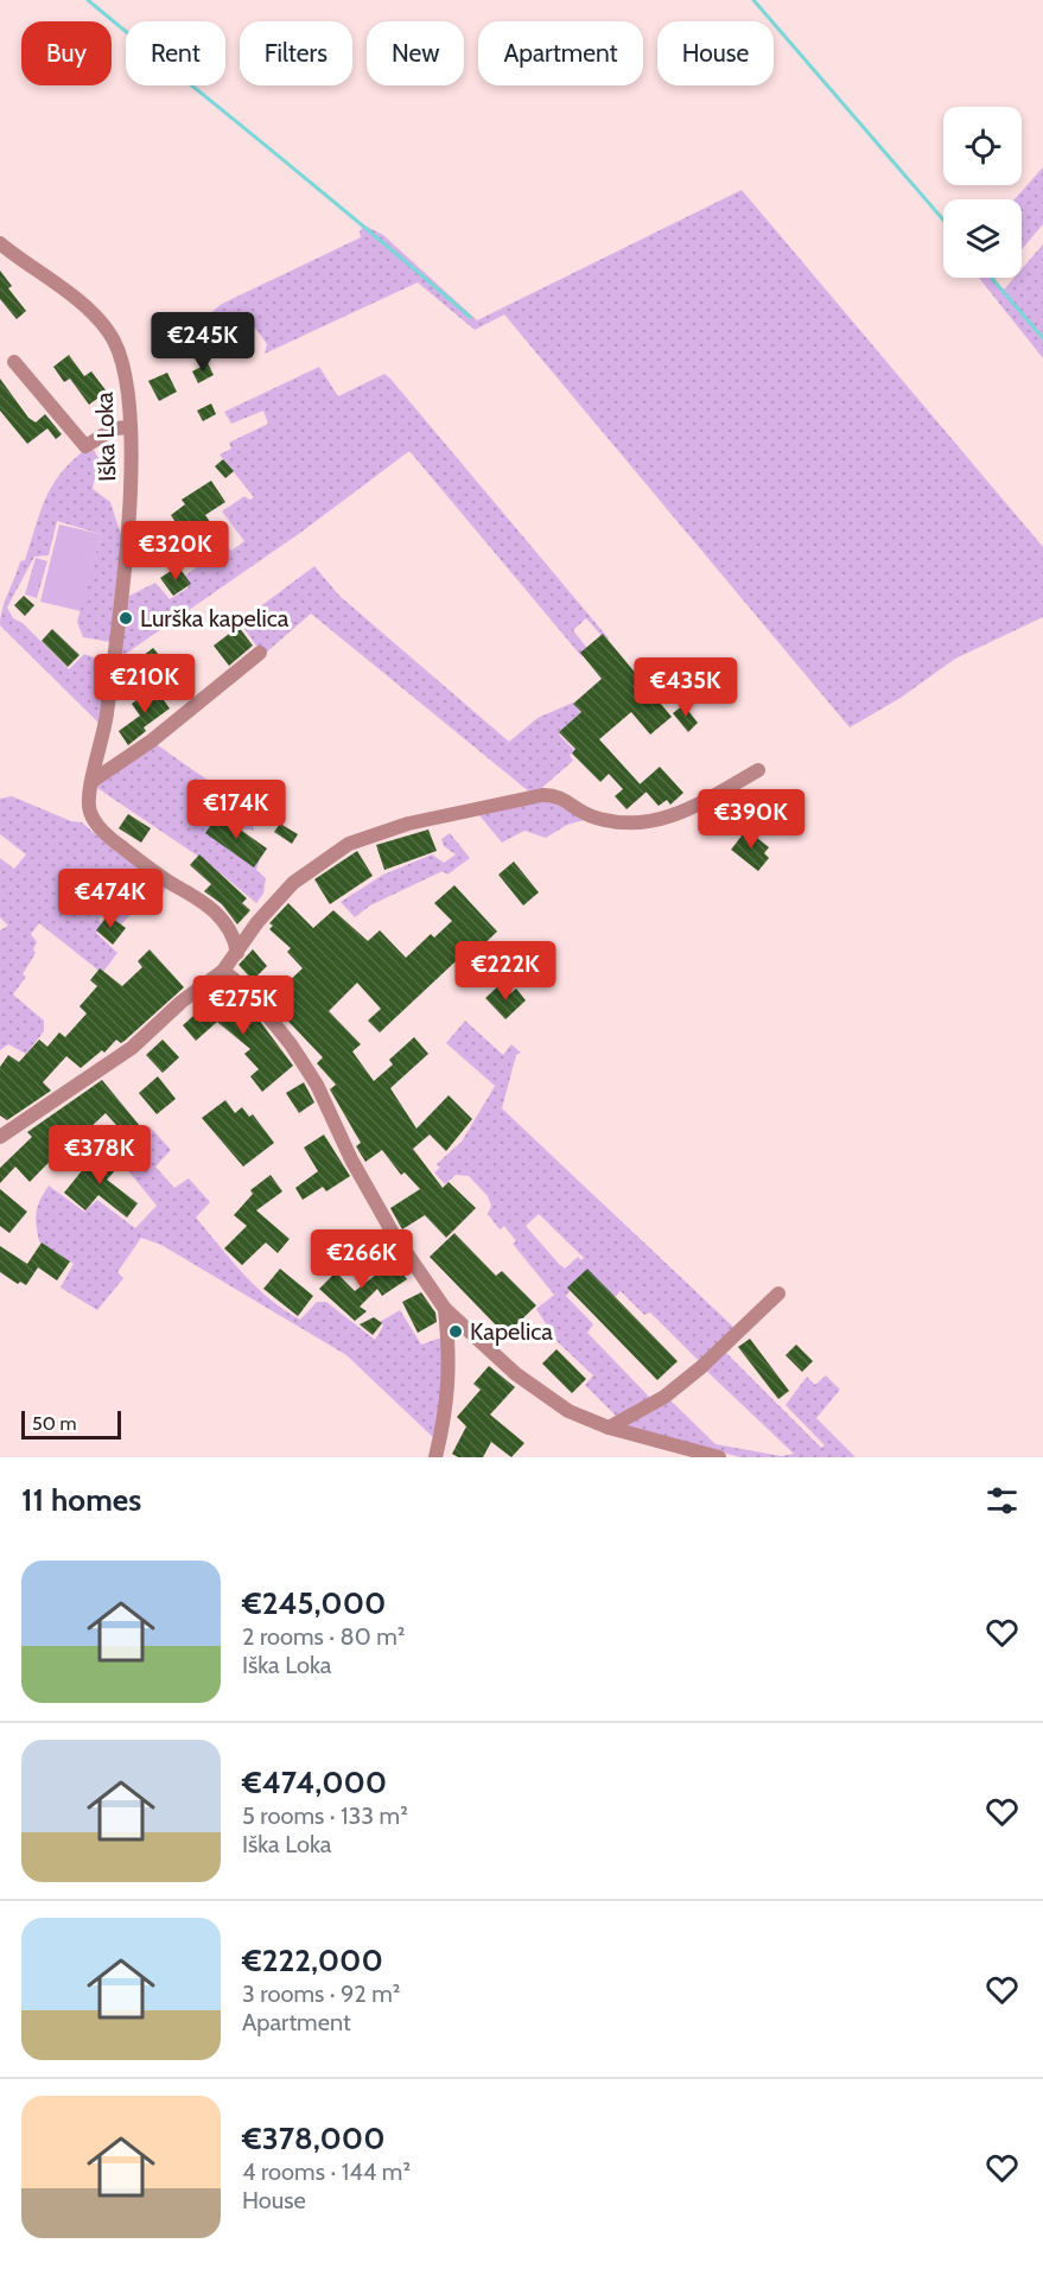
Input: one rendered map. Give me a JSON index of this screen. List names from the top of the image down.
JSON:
{
  "streets": {
    "street": ["Iška Loka"]
  },
  "places": ["Lurška kapelica", "Kapelica"],
  "scale_bar": "50 m",
  "page": {
    "chip": [
      "Buy",
      "Rent",
      "Filters",
      "New",
      "Apartment",
      "House"
    ],
    "price": [
      "€245K",
      "€320K",
      "€210K",
      "€435K",
      "€174K",
      "€390K",
      "€474K",
      "€222K",
      "€275K",
      "€378K",
      "€266K"
    ],
    "scale": "50 m",
    "heading": "11 homes",
    "list": [
      {
        "name": "€245,000",
        "note": "2 rooms · 80 m² · Iška Loka"
      },
      {
        "name": "€474,000",
        "note": "5 rooms · 133 m² · Iška Loka"
      },
      {
        "name": "€222,000",
        "note": "3 rooms · 92 m² · Apartment"
      },
      {
        "name": "€378,000",
        "note": "4 rooms · 144 m² · House"
      }
    ]
  }
}
